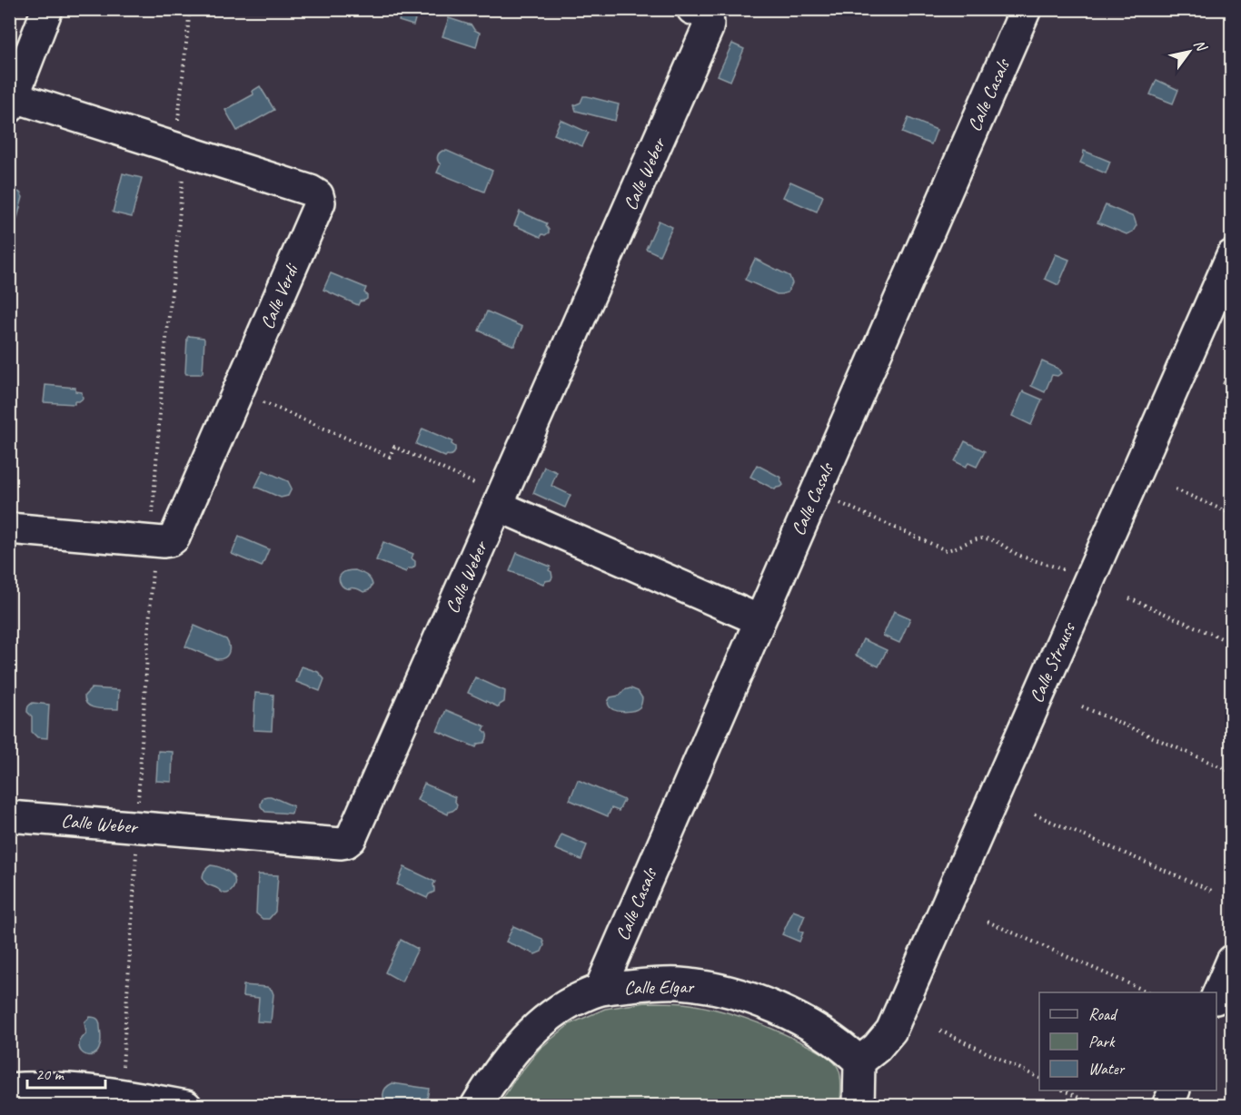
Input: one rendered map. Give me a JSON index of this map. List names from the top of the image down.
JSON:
{
  "streets": {
    "street": [
      "Calle Casals",
      "Calle Weber",
      "Calle Verdi",
      "Calle Strauss",
      "Calle Elgar"
    ]
  },
  "crossings": [
    ["Calle Casals", "Calle Elgar"],
    ["Calle Strauss", "Calle Elgar"]
  ],
  "legend": ["Road", "Park", "Water"],
  "scale_bar": "20 m",
  "north": "top right"
}
